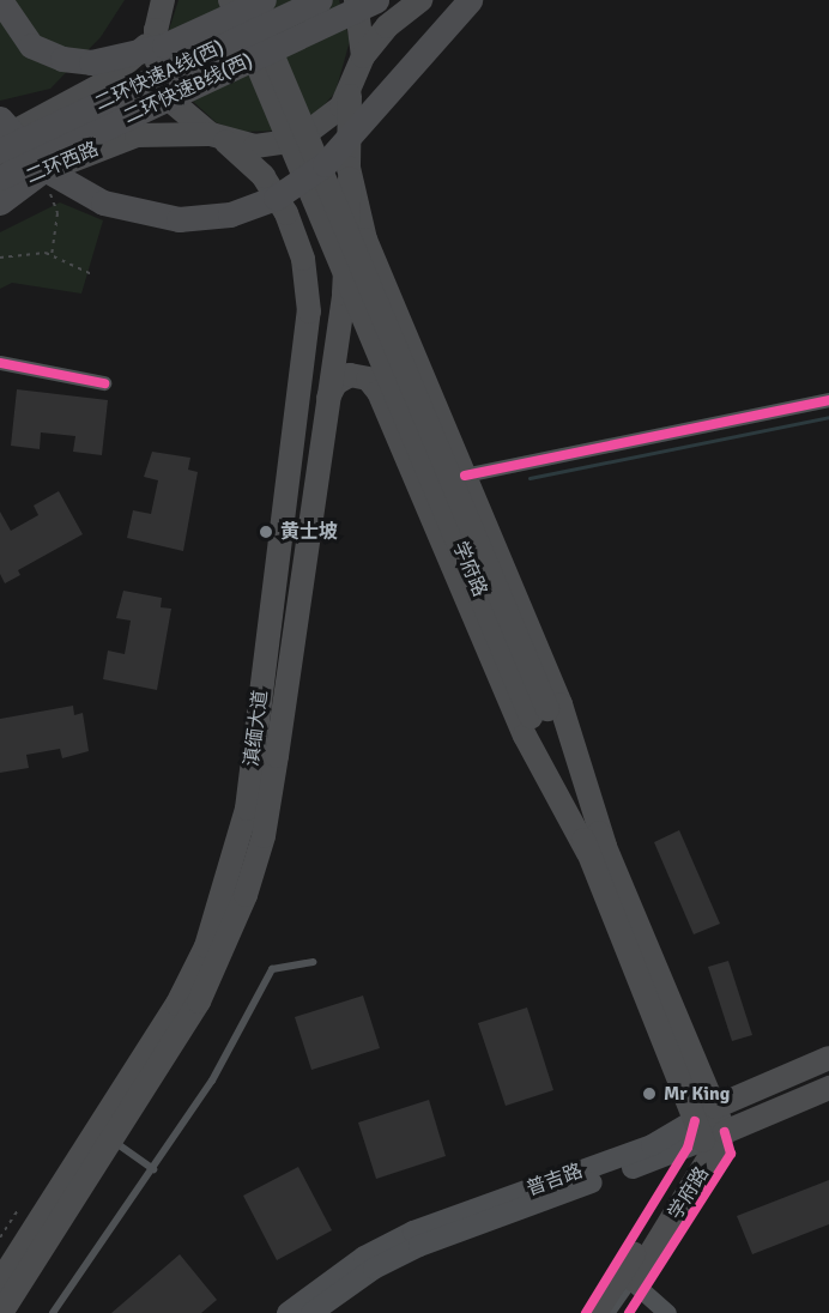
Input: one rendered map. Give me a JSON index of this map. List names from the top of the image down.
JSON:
{
  "streets": {
    "highway": ["二环快速A线(西)", "二环快速B线(西)"],
    "main road": [
      "二环西路",
      "学府路",
      "滇缅大道",
      "普吉路"
    ]
  },
  "crossings": [
    ["二环西路", "学府路"],
    ["二环西路", "滇缅大道"],
    ["学府路", "滇缅大道"],
    ["学府路", "普吉路"]
  ],
  "places": ["黄士坡", "Mr King"]
}
